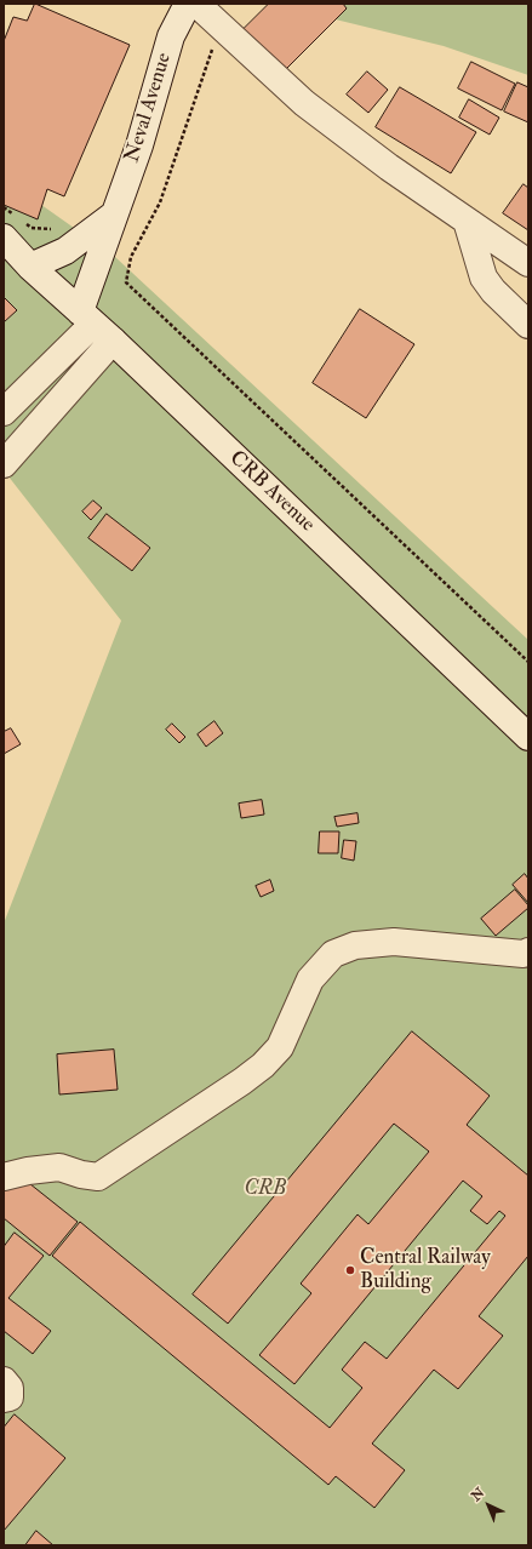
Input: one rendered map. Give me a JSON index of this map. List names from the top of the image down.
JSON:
{
  "streets": {
    "street": ["Neval Avenue", "CRB Avenue"]
  },
  "crossings": [
    ["Neval Avenue", "CRB Avenue"]
  ],
  "parks": ["CRB"],
  "places": ["Central Railway Building"],
  "north": "top left"
}
